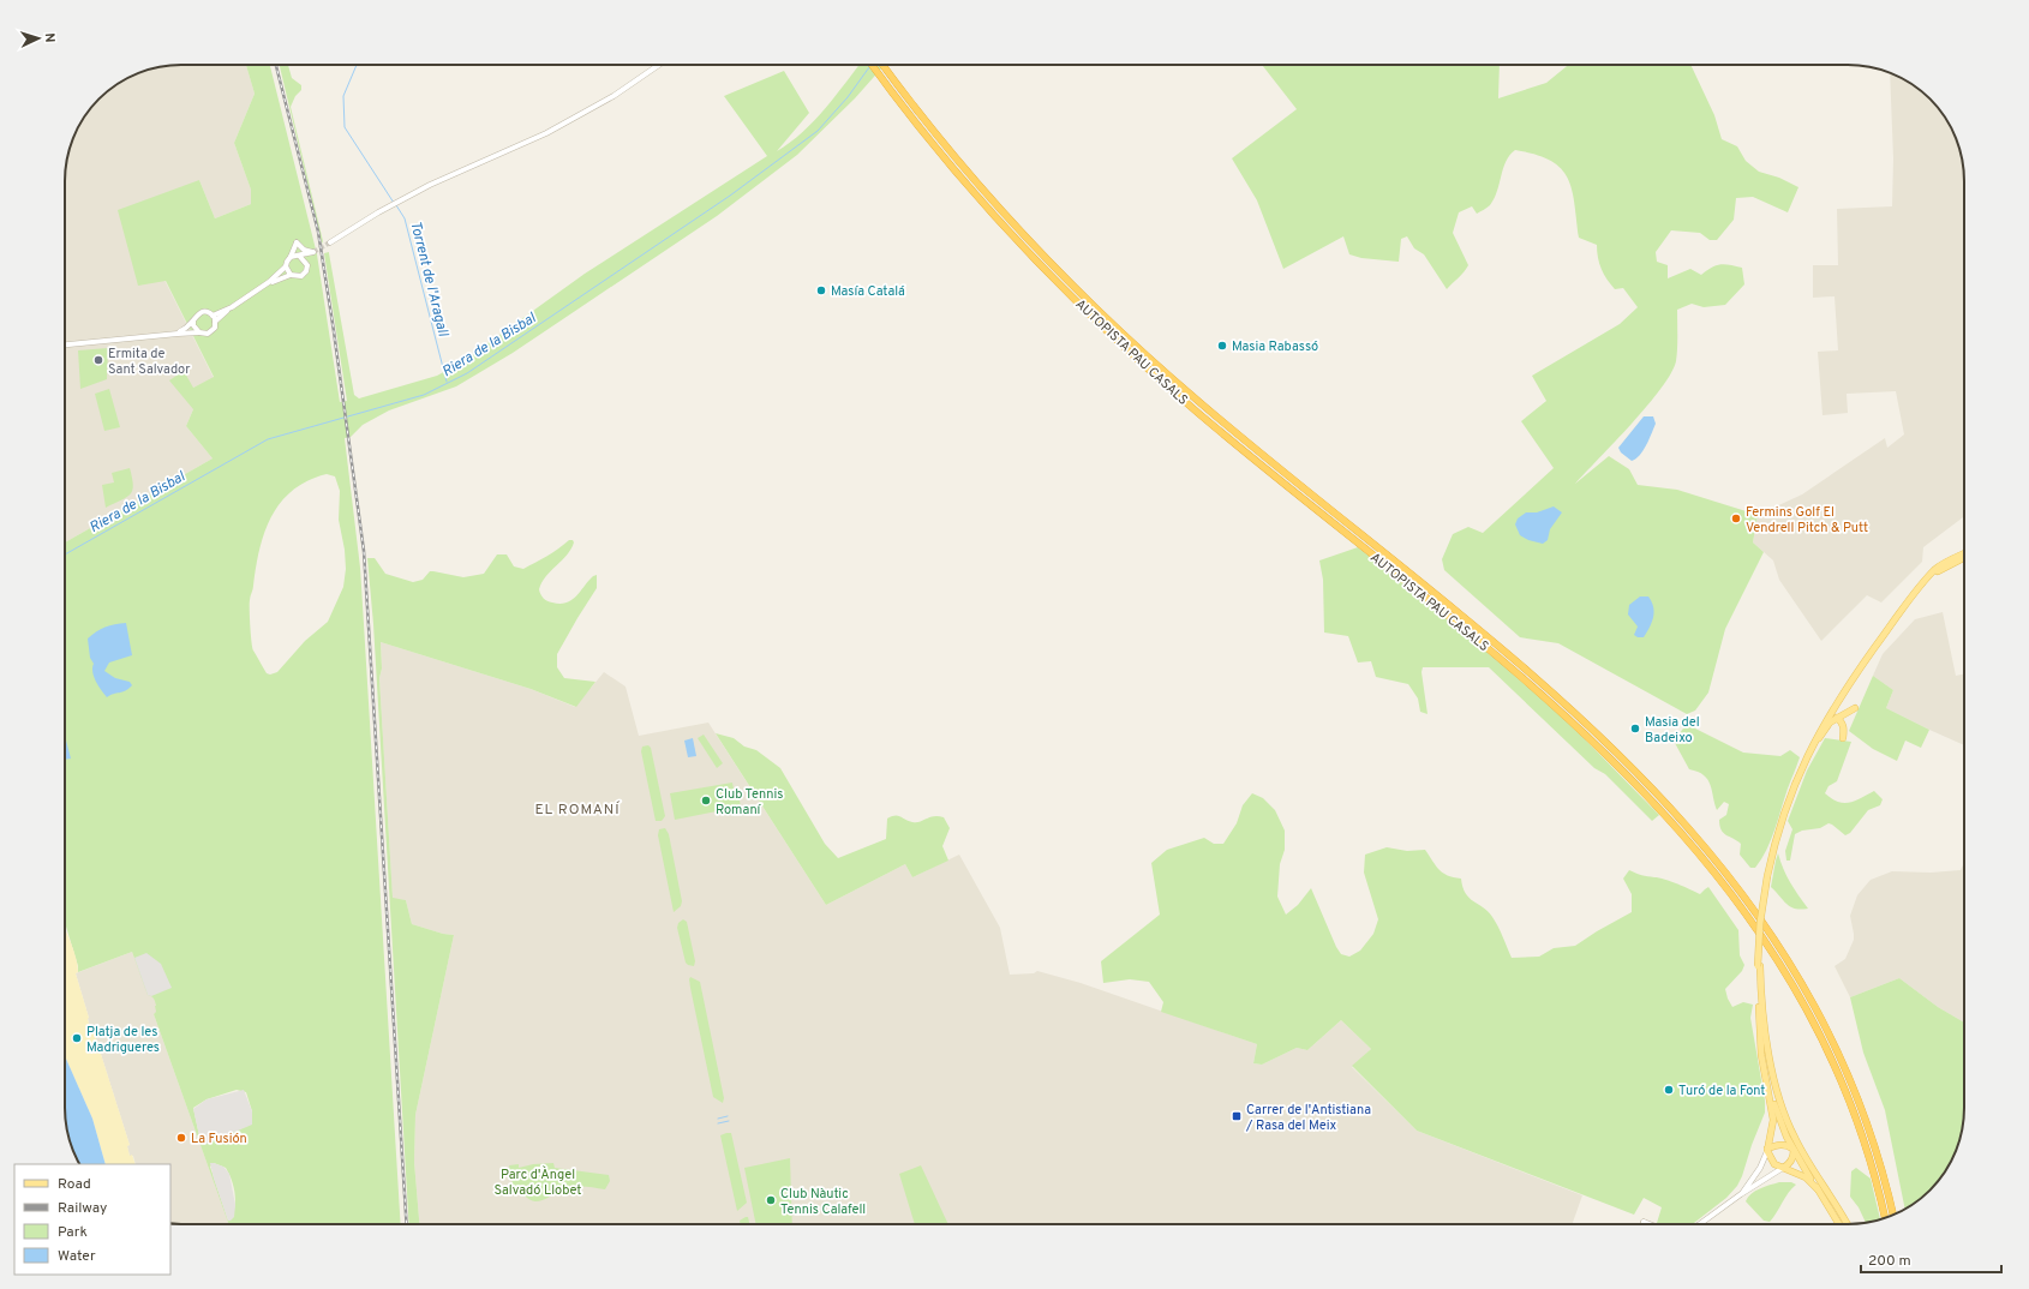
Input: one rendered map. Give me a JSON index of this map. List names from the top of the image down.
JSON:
{
  "streets": {
    "highway": ["AUTOPISTA PAU CASALS"]
  },
  "districts": ["EL ROMANÍ"],
  "water": ["Torrent de l'Aragall", "Riera de la Bisbal"],
  "parks": ["Parc d'Àngel Salvadó Llobet"],
  "places": {
    "other": [
      "Masía Catalá",
      "Masia Rabassó",
      "Ermita de Sant Salvador",
      "Fermins Golf El Vendrell Pitch & Putt",
      "Masia del Badeixo",
      "Club Tennis Romaní",
      "Platja de les Madrigueres",
      "Turó de la Font",
      "La Fusión",
      "Club Nàutic Tennis Calafell"
    ],
    "transit": ["Carrer de l'Antistiana / Rasa del Meix"]
  },
  "legend": [
    "Road",
    "Railway",
    "Park",
    "Water"
  ],
  "scale_bar": "200 m",
  "north": "right"
}
